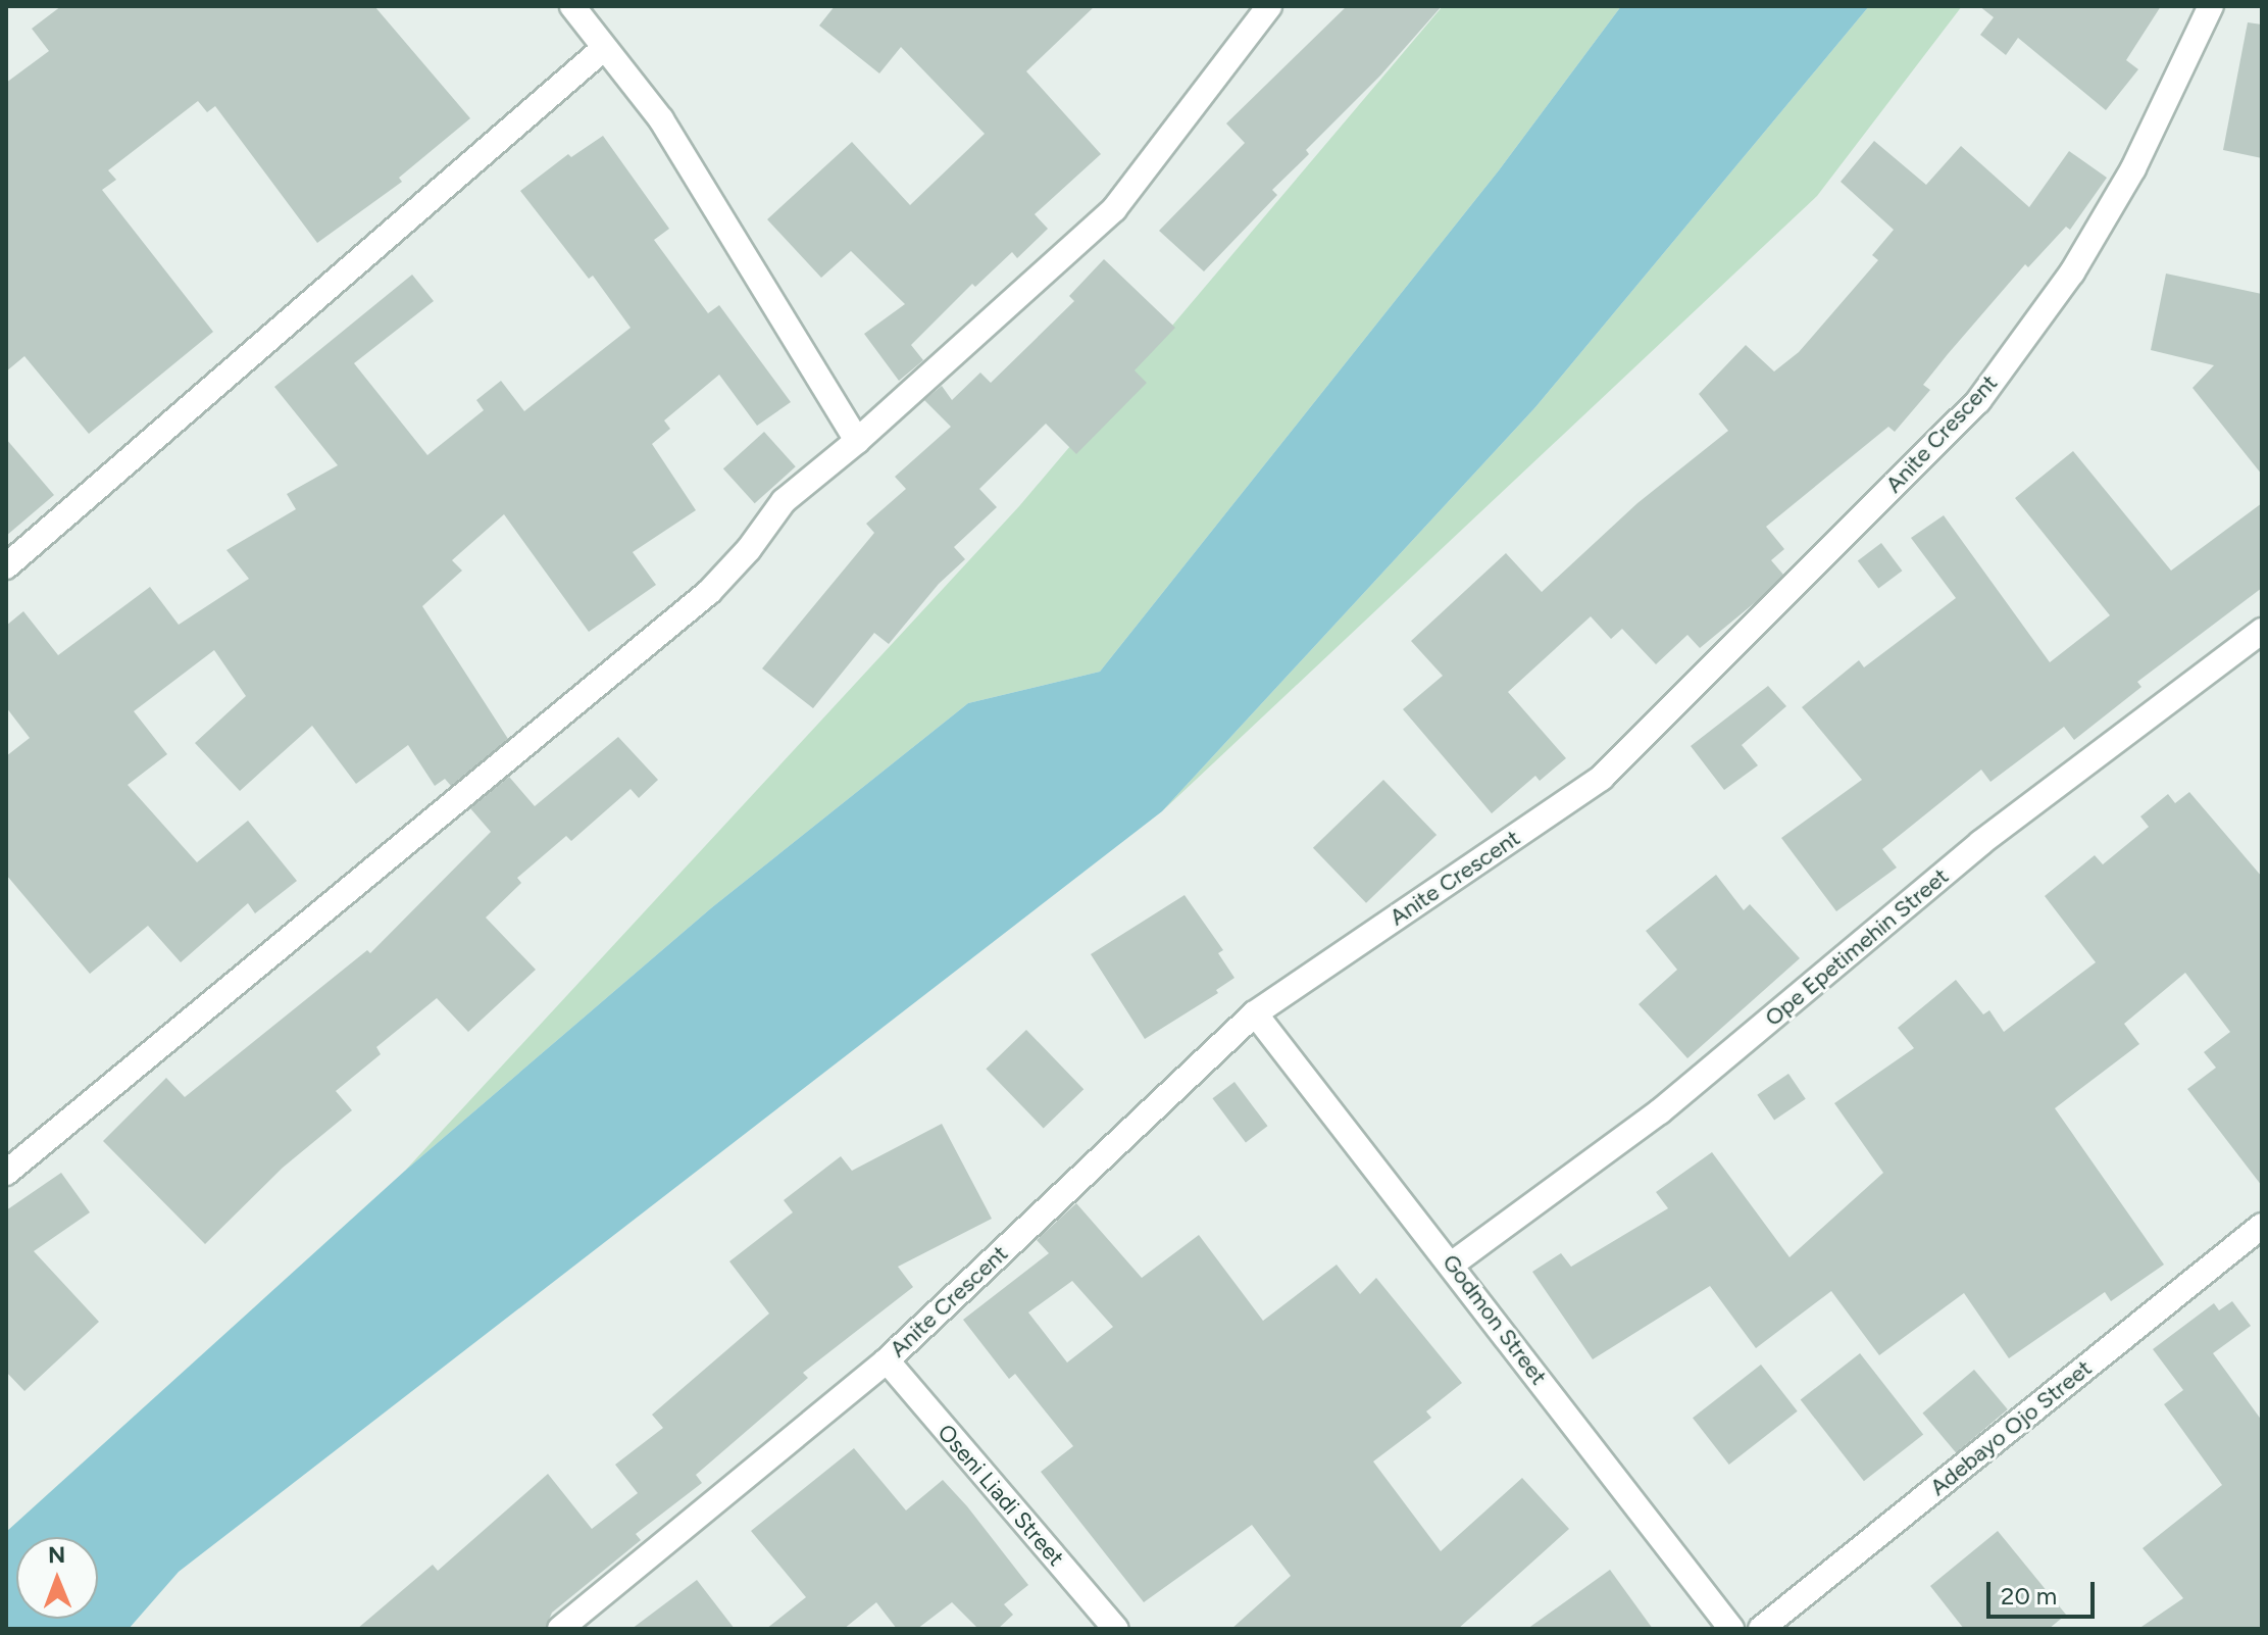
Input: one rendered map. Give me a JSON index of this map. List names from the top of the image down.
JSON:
{
  "streets": {
    "street": [
      "Anite Crescent",
      "Ope Epetimehin Street",
      "Godmon Street",
      "Adebayo Ojo Street",
      "Oseni Liadi Street"
    ]
  },
  "crossings": [
    ["Anite Crescent", "Godmon Street"],
    ["Anite Crescent", "Oseni Liadi Street"],
    ["Ope Epetimehin Street", "Godmon Street"]
  ],
  "scale_bar": "20 m",
  "north": "top"
}
